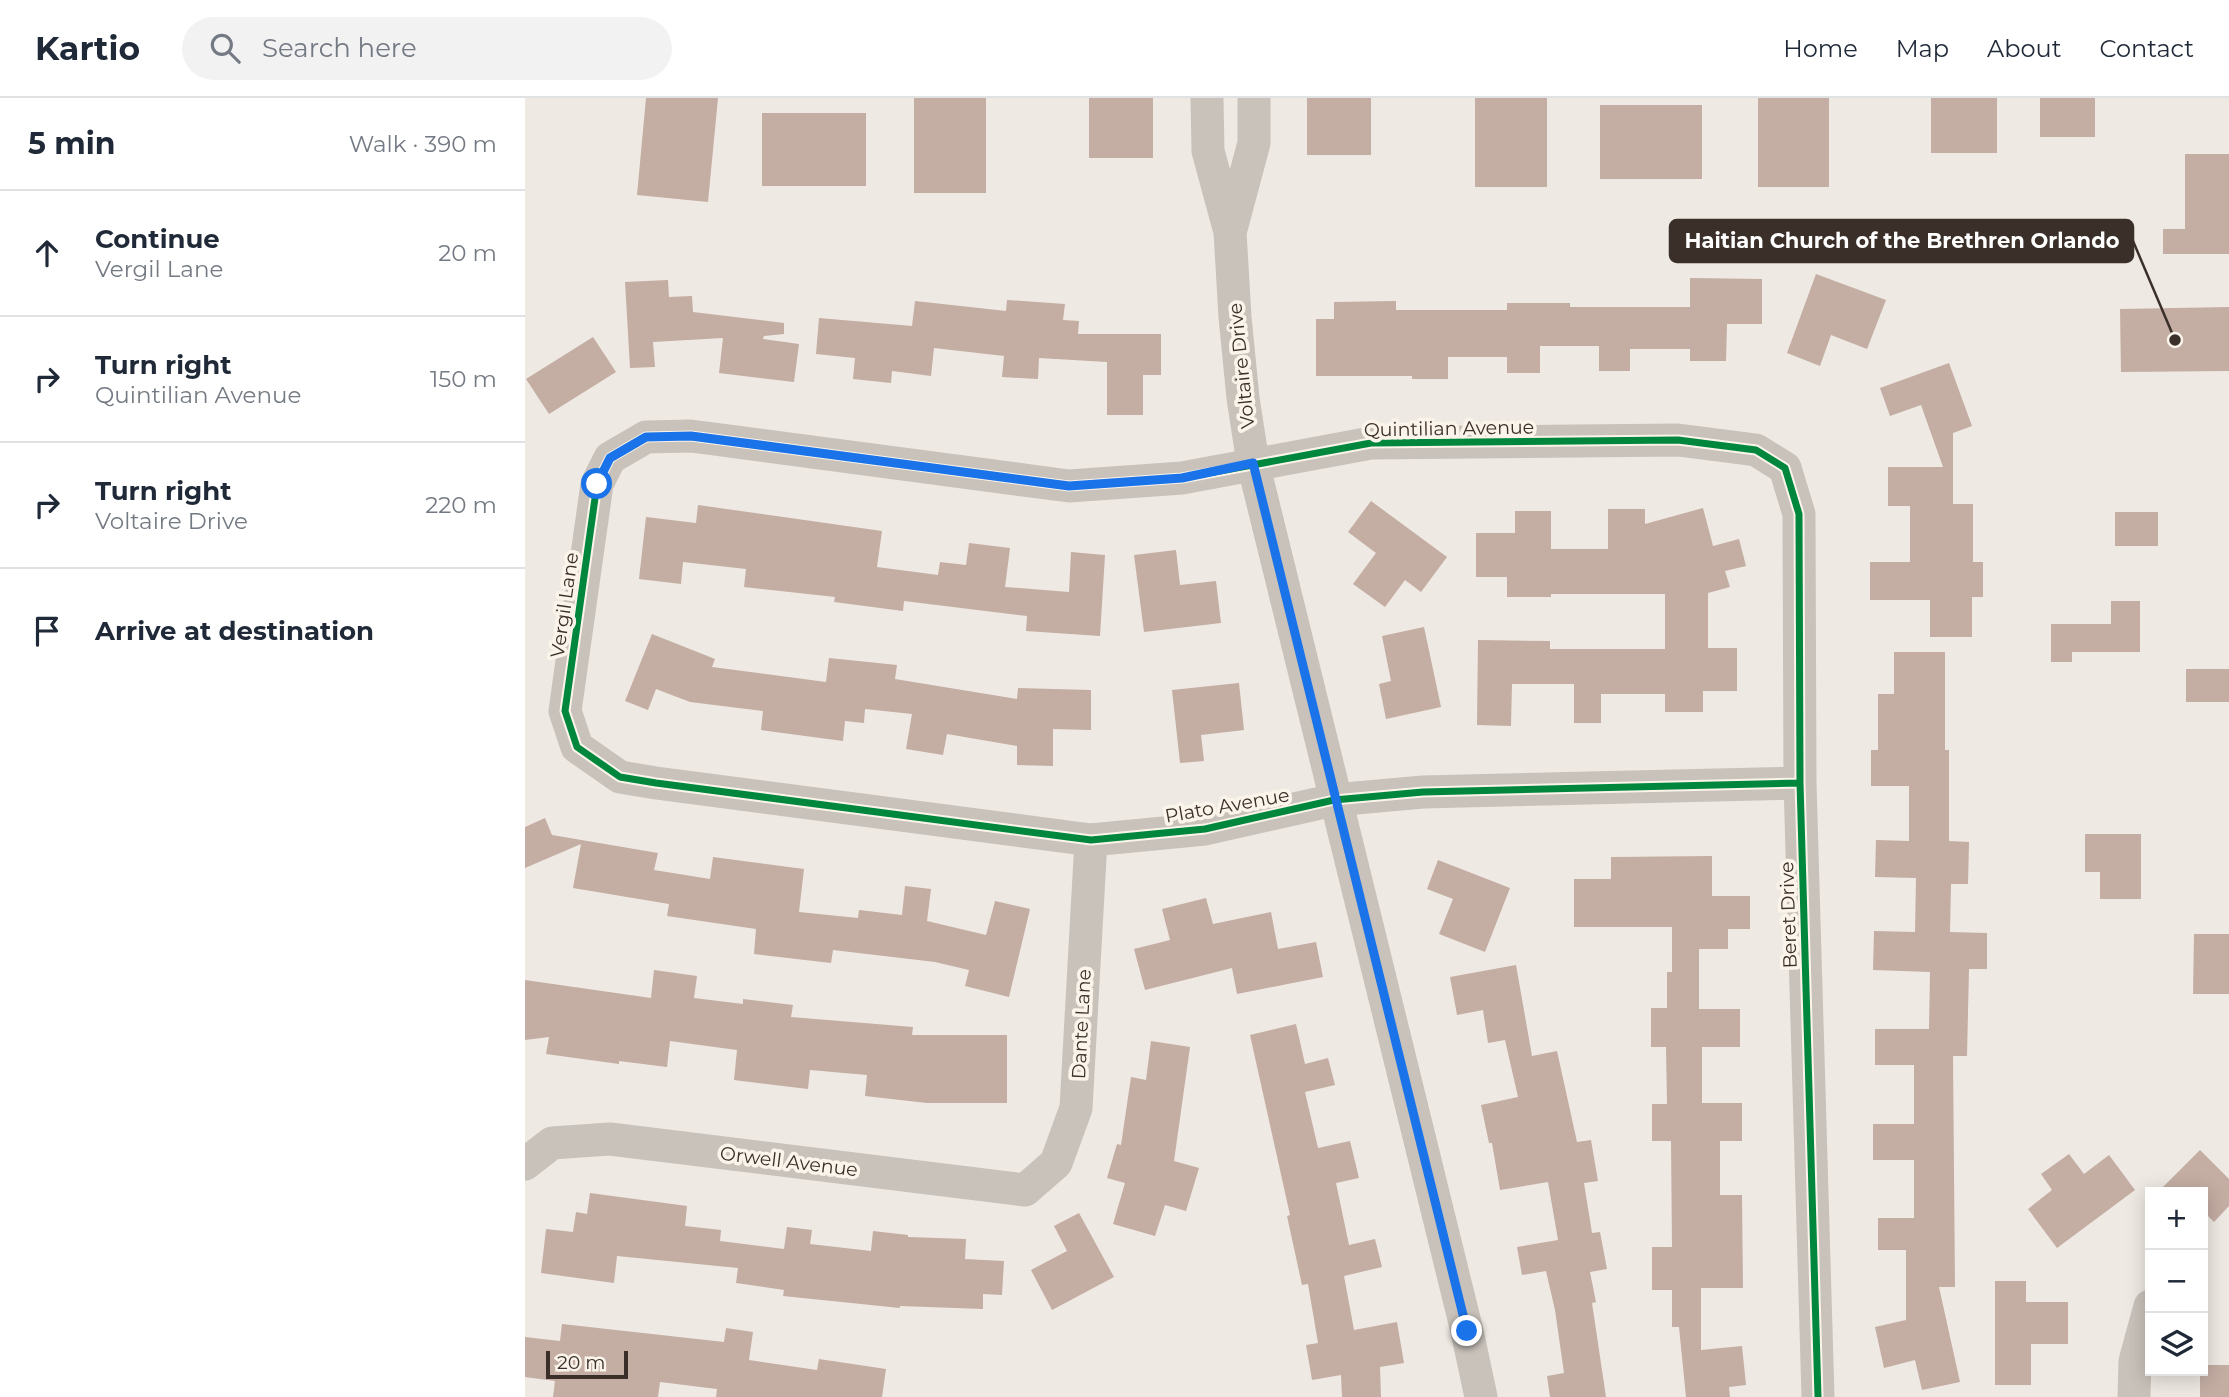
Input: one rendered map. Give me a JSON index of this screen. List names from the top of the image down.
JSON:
{
  "streets": {
    "street": [
      "Voltaire Drive",
      "Quintilian Avenue",
      "Vergil Lane",
      "Plato Avenue",
      "Beret Drive",
      "Dante Lane",
      "Orwell Avenue"
    ]
  },
  "crossings": [
    ["Voltaire Drive", "Quintilian Avenue"],
    ["Voltaire Drive", "Plato Avenue"],
    ["Quintilian Avenue", "Vergil Lane"],
    ["Quintilian Avenue", "Beret Drive"],
    ["Vergil Lane", "Plato Avenue"],
    ["Plato Avenue", "Beret Drive"],
    ["Plato Avenue", "Dante Lane"],
    ["Dante Lane", "Orwell Avenue"]
  ],
  "places": ["Haitian Church of the Brethren Orlando"],
  "scale_bar": "20 m",
  "page": {
    "header": "Kartio",
    "search": "Search here",
    "nav": [
      "Home",
      "Map",
      "About",
      "Contact"
    ],
    "heading": ["5 min", "Walk · 390 m"],
    "list": [
      ["Continue", "Vergil Lane", "20 m"],
      ["Turn right", "Quintilian Avenue", "150 m"],
      ["Turn right", "Voltaire Drive", "220 m"],
      "Arrive at destination"
    ],
    "map_buttons": ["+", "−"],
    "scale": "20 m"
  }
}
